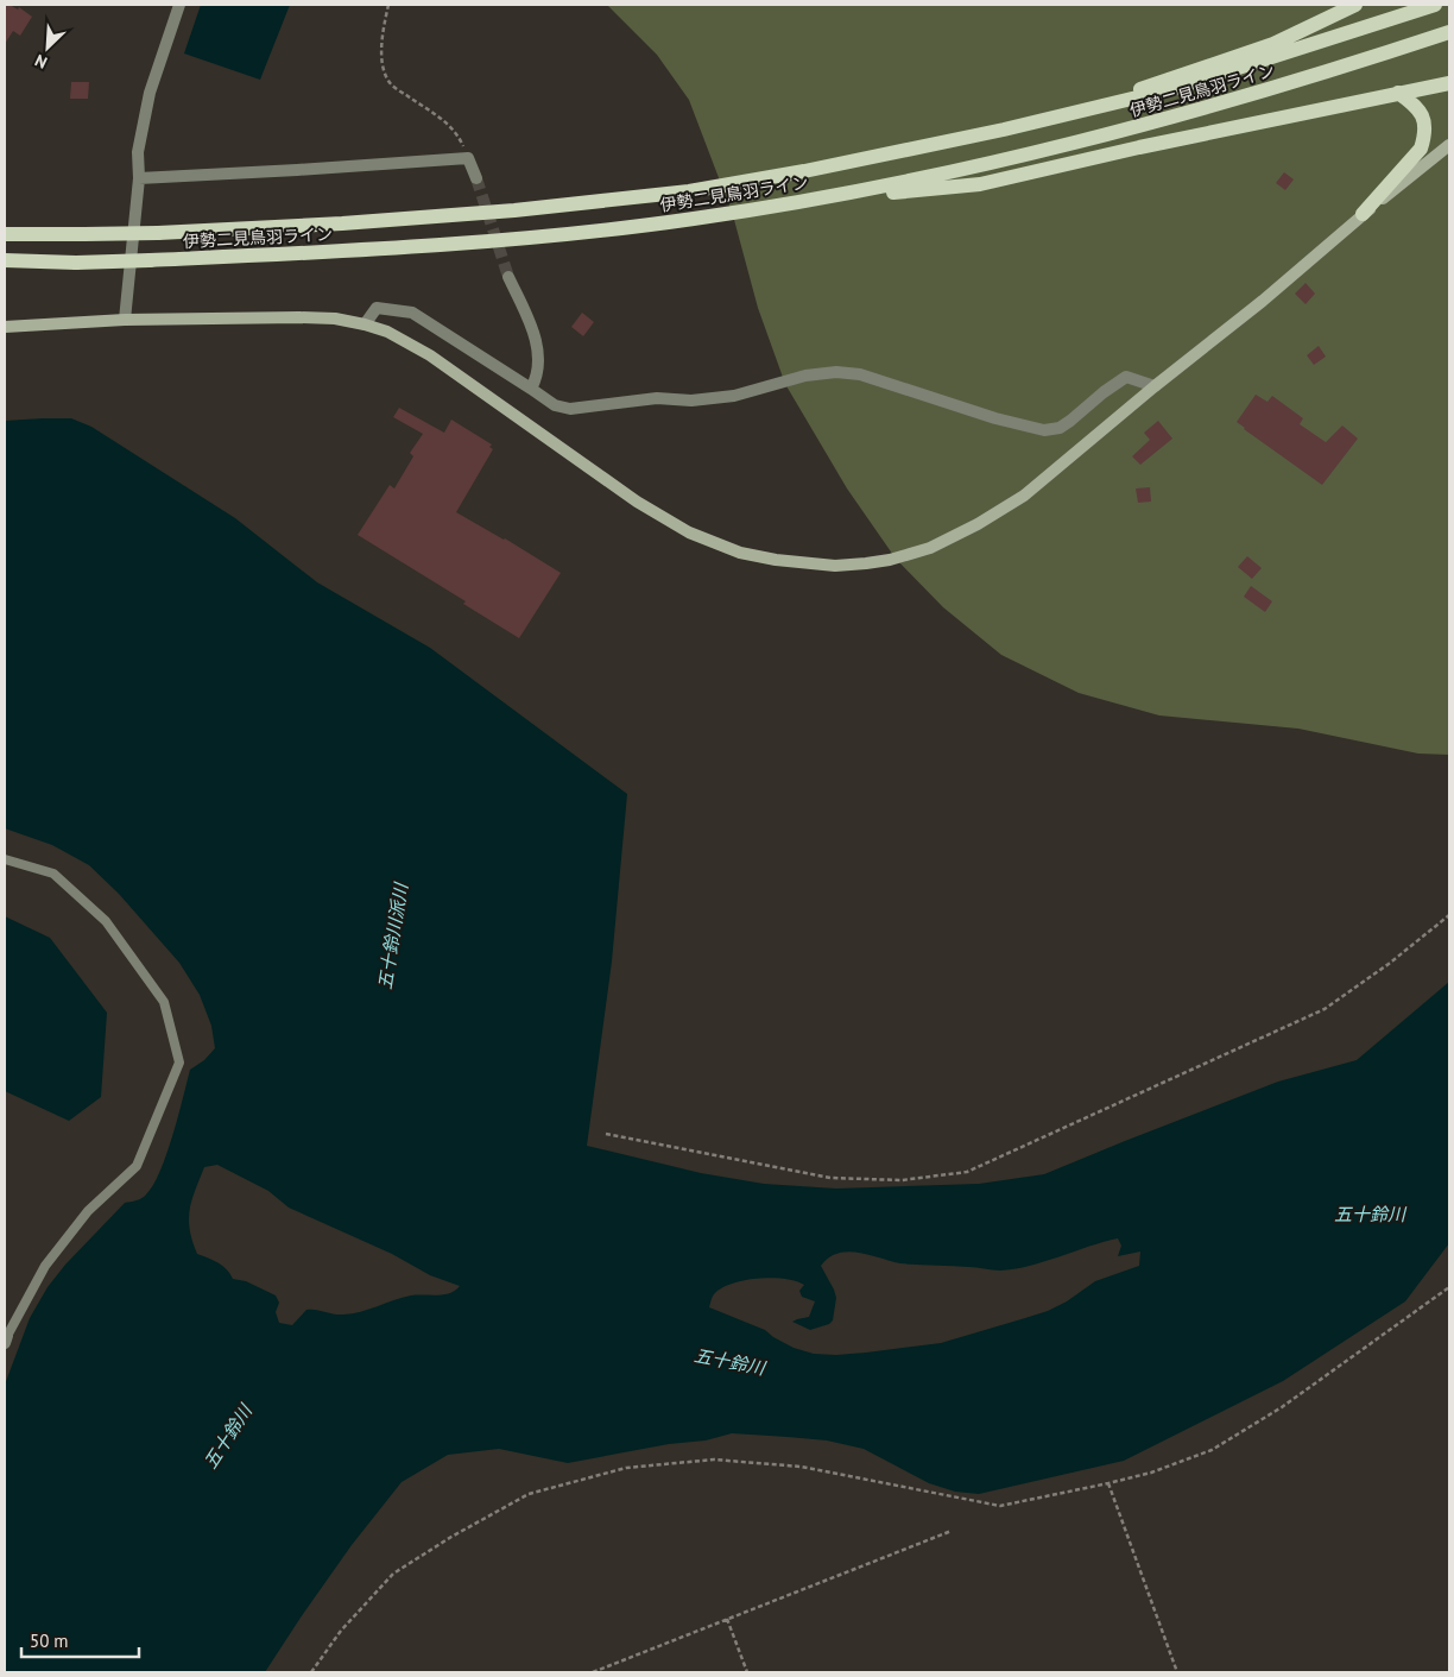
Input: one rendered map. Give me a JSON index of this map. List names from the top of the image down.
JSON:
{
  "streets": {
    "main road": ["伊勢二見鳥羽ライン"]
  },
  "water": ["五十鈴川派川", "五十鈴川"],
  "scale_bar": "50 m",
  "north": "bottom left"
}
